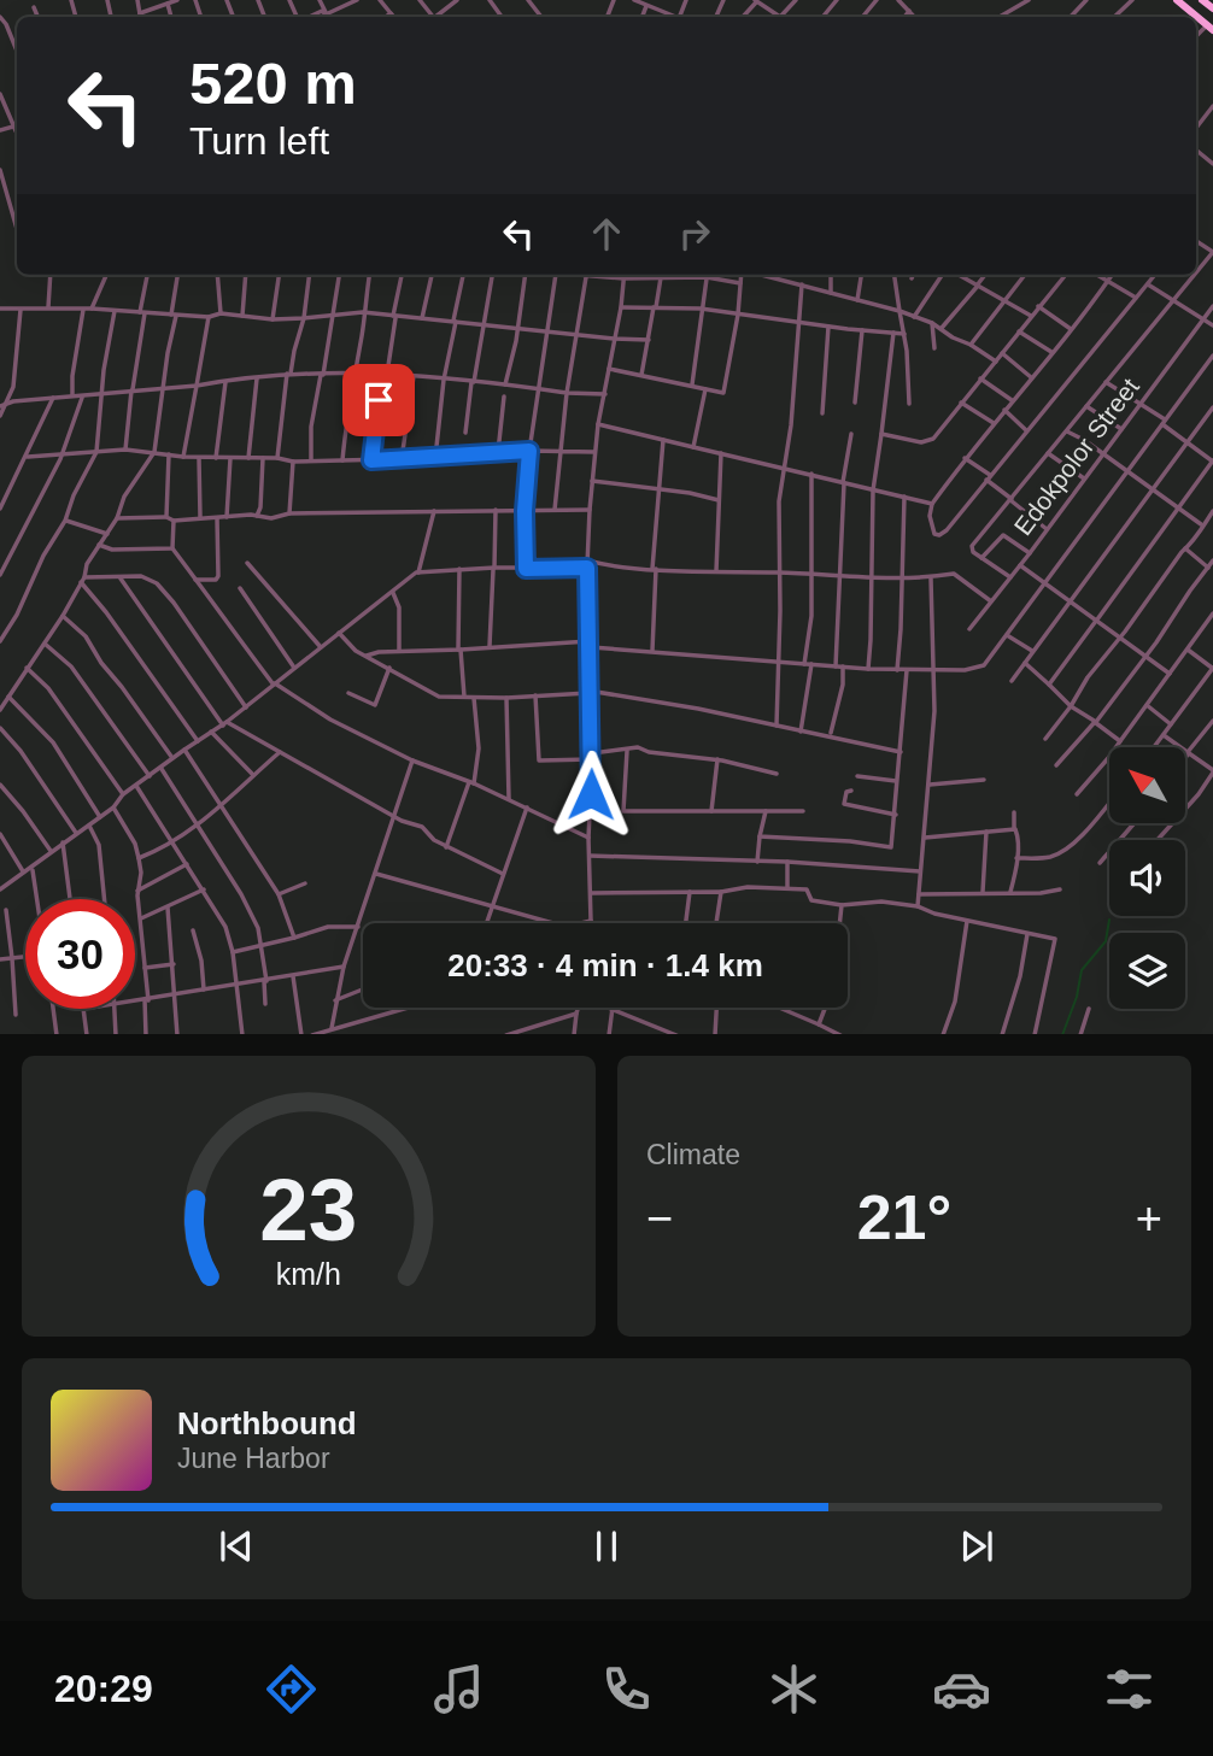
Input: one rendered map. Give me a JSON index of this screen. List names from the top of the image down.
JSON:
{
  "streets": {
    "street": ["Edokpolor Street"]
  },
  "north": "top left",
  "page": {
    "turn": ["520 m", "Turn left"],
    "limit": "30",
    "trip": "20:33 · 4 min · 1.4 km",
    "tile": "Climate",
    "heat": ["−", "21°", "+"],
    "song": ["Northbound", "June Harbor"],
    "tabs": "20:29",
    "gauge": ["23", "km/h"]
  }
}
